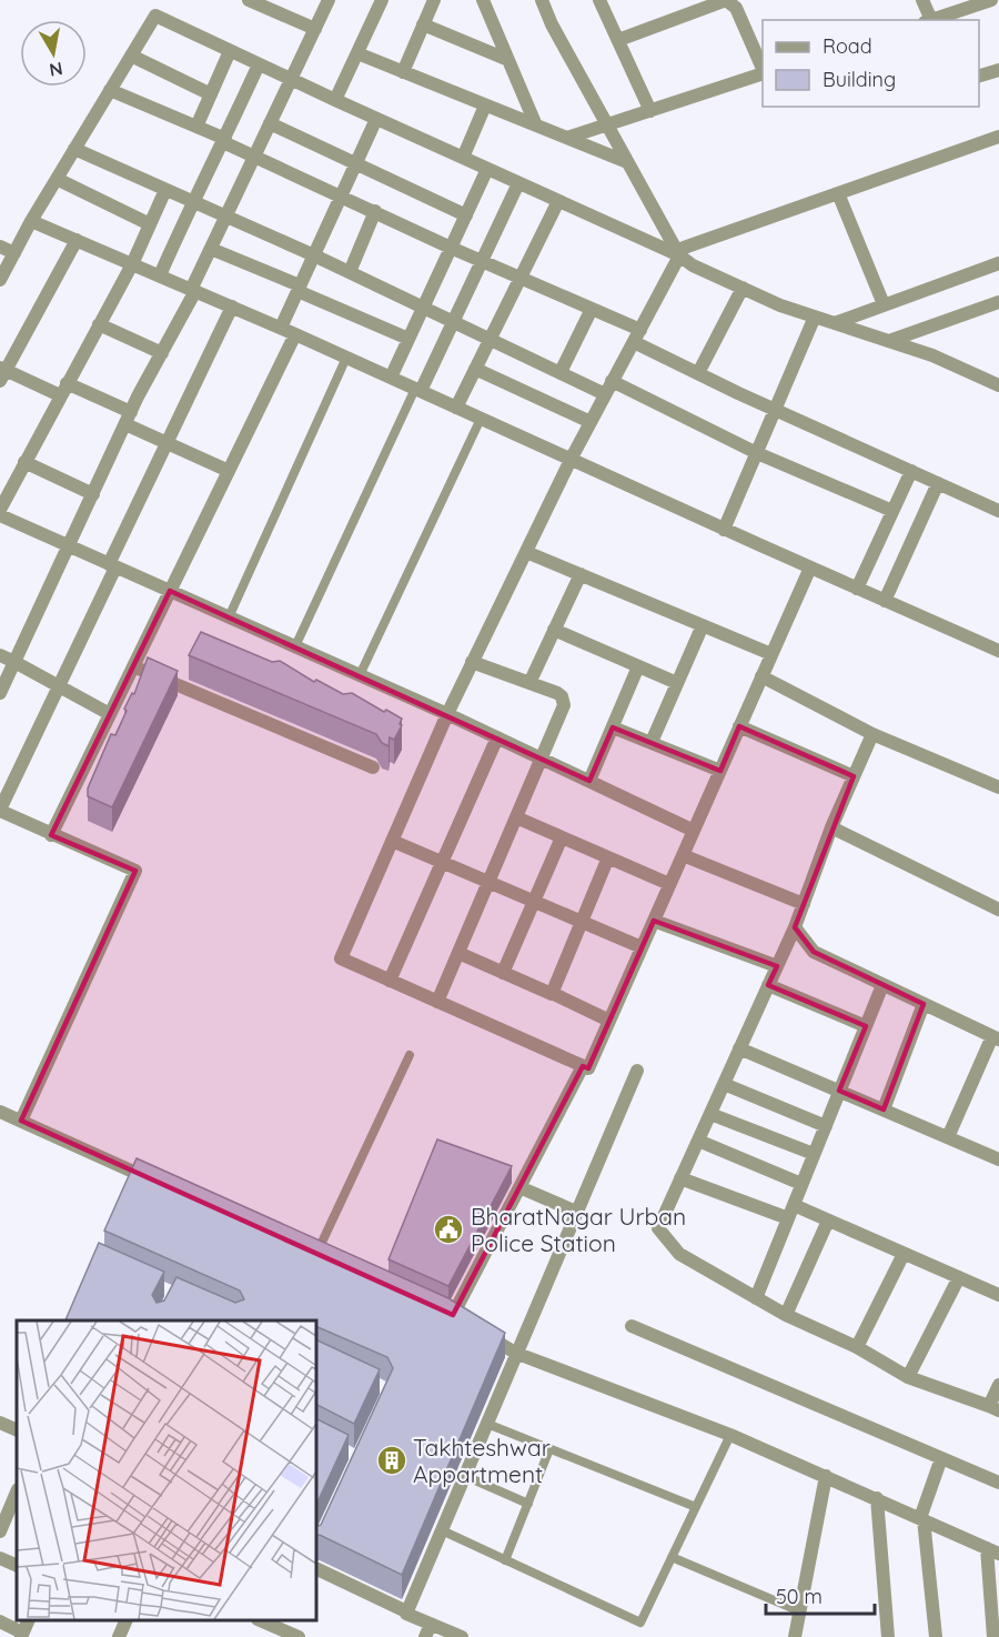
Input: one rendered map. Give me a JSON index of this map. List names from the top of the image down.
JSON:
{
  "places": {
    "public building": ["BharatNagar Urban Police Station"],
    "building": ["Takhteshwar Appartment"]
  },
  "legend": ["Road", "Building"],
  "scale_bar": "50 m",
  "north": "bottom"
}
